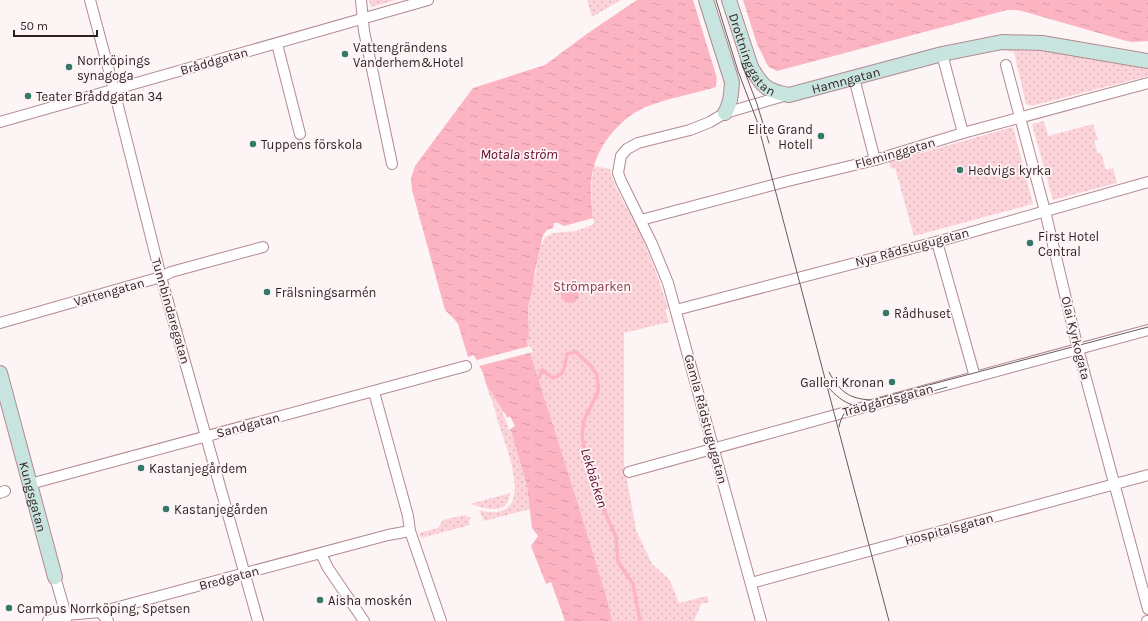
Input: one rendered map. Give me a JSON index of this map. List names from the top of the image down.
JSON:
{
  "streets": {
    "main road": ["Drottninggatan", "Hamngatan", "Kungsgatan"],
    "street": [
      "Bråddgatan",
      "Fleminggatan",
      "Nya Rådstugugatan",
      "Vattengatan",
      "Tunnbindaregatan",
      "Olai Kyrkogata",
      "Trädgårdsgatan",
      "Gamla Rådstugugatan",
      "Sandgatan",
      "Hospitalsgatan",
      "Bredgatan"
    ]
  },
  "crossings": [
    ["Drottninggatan", "Hamngatan"],
    ["Bråddgatan", "Tunnbindaregatan"],
    ["Hamngatan", "Fleminggatan"],
    ["Hamngatan", "Gamla Rådstugugatan"],
    ["Fleminggatan", "Olai Kyrkogata"],
    ["Fleminggatan", "Gamla Rådstugugatan"],
    ["Nya Rådstugugatan", "Olai Kyrkogata"],
    ["Nya Rådstugugatan", "Gamla Rådstugugatan"],
    ["Vattengatan", "Tunnbindaregatan"],
    ["Tunnbindaregatan", "Sandgatan"],
    ["Tunnbindaregatan", "Bredgatan"],
    ["Olai Kyrkogata", "Trädgårdsgatan"],
    ["Olai Kyrkogata", "Hospitalsgatan"],
    ["Trädgårdsgatan", "Gamla Rådstugugatan"],
    ["Gamla Rådstugugatan", "Hospitalsgatan"],
    ["Sandgatan", "Kungsgatan"],
    ["Kungsgatan", "Bredgatan"]
  ],
  "water": ["Motala ström", "Lekbäcken"],
  "parks": ["Strömparken"],
  "places": [
    "Vattengrändens Vanderhem&Hotel",
    "Norrköpings synagoga",
    "Teater Bråddgatan 34",
    "Elite Grand Hotell",
    "Tuppens förskola",
    "Hedvigs kyrka",
    "First Hotel Central",
    "Frälsningsarmén",
    "Rådhuset",
    "Galleri Kronan",
    "Kastanjegårdem",
    "Kastanjegården",
    "Aisha moskén",
    "Campus Norrköping, Spetsen"
  ],
  "scale_bar": "50 m"
}
